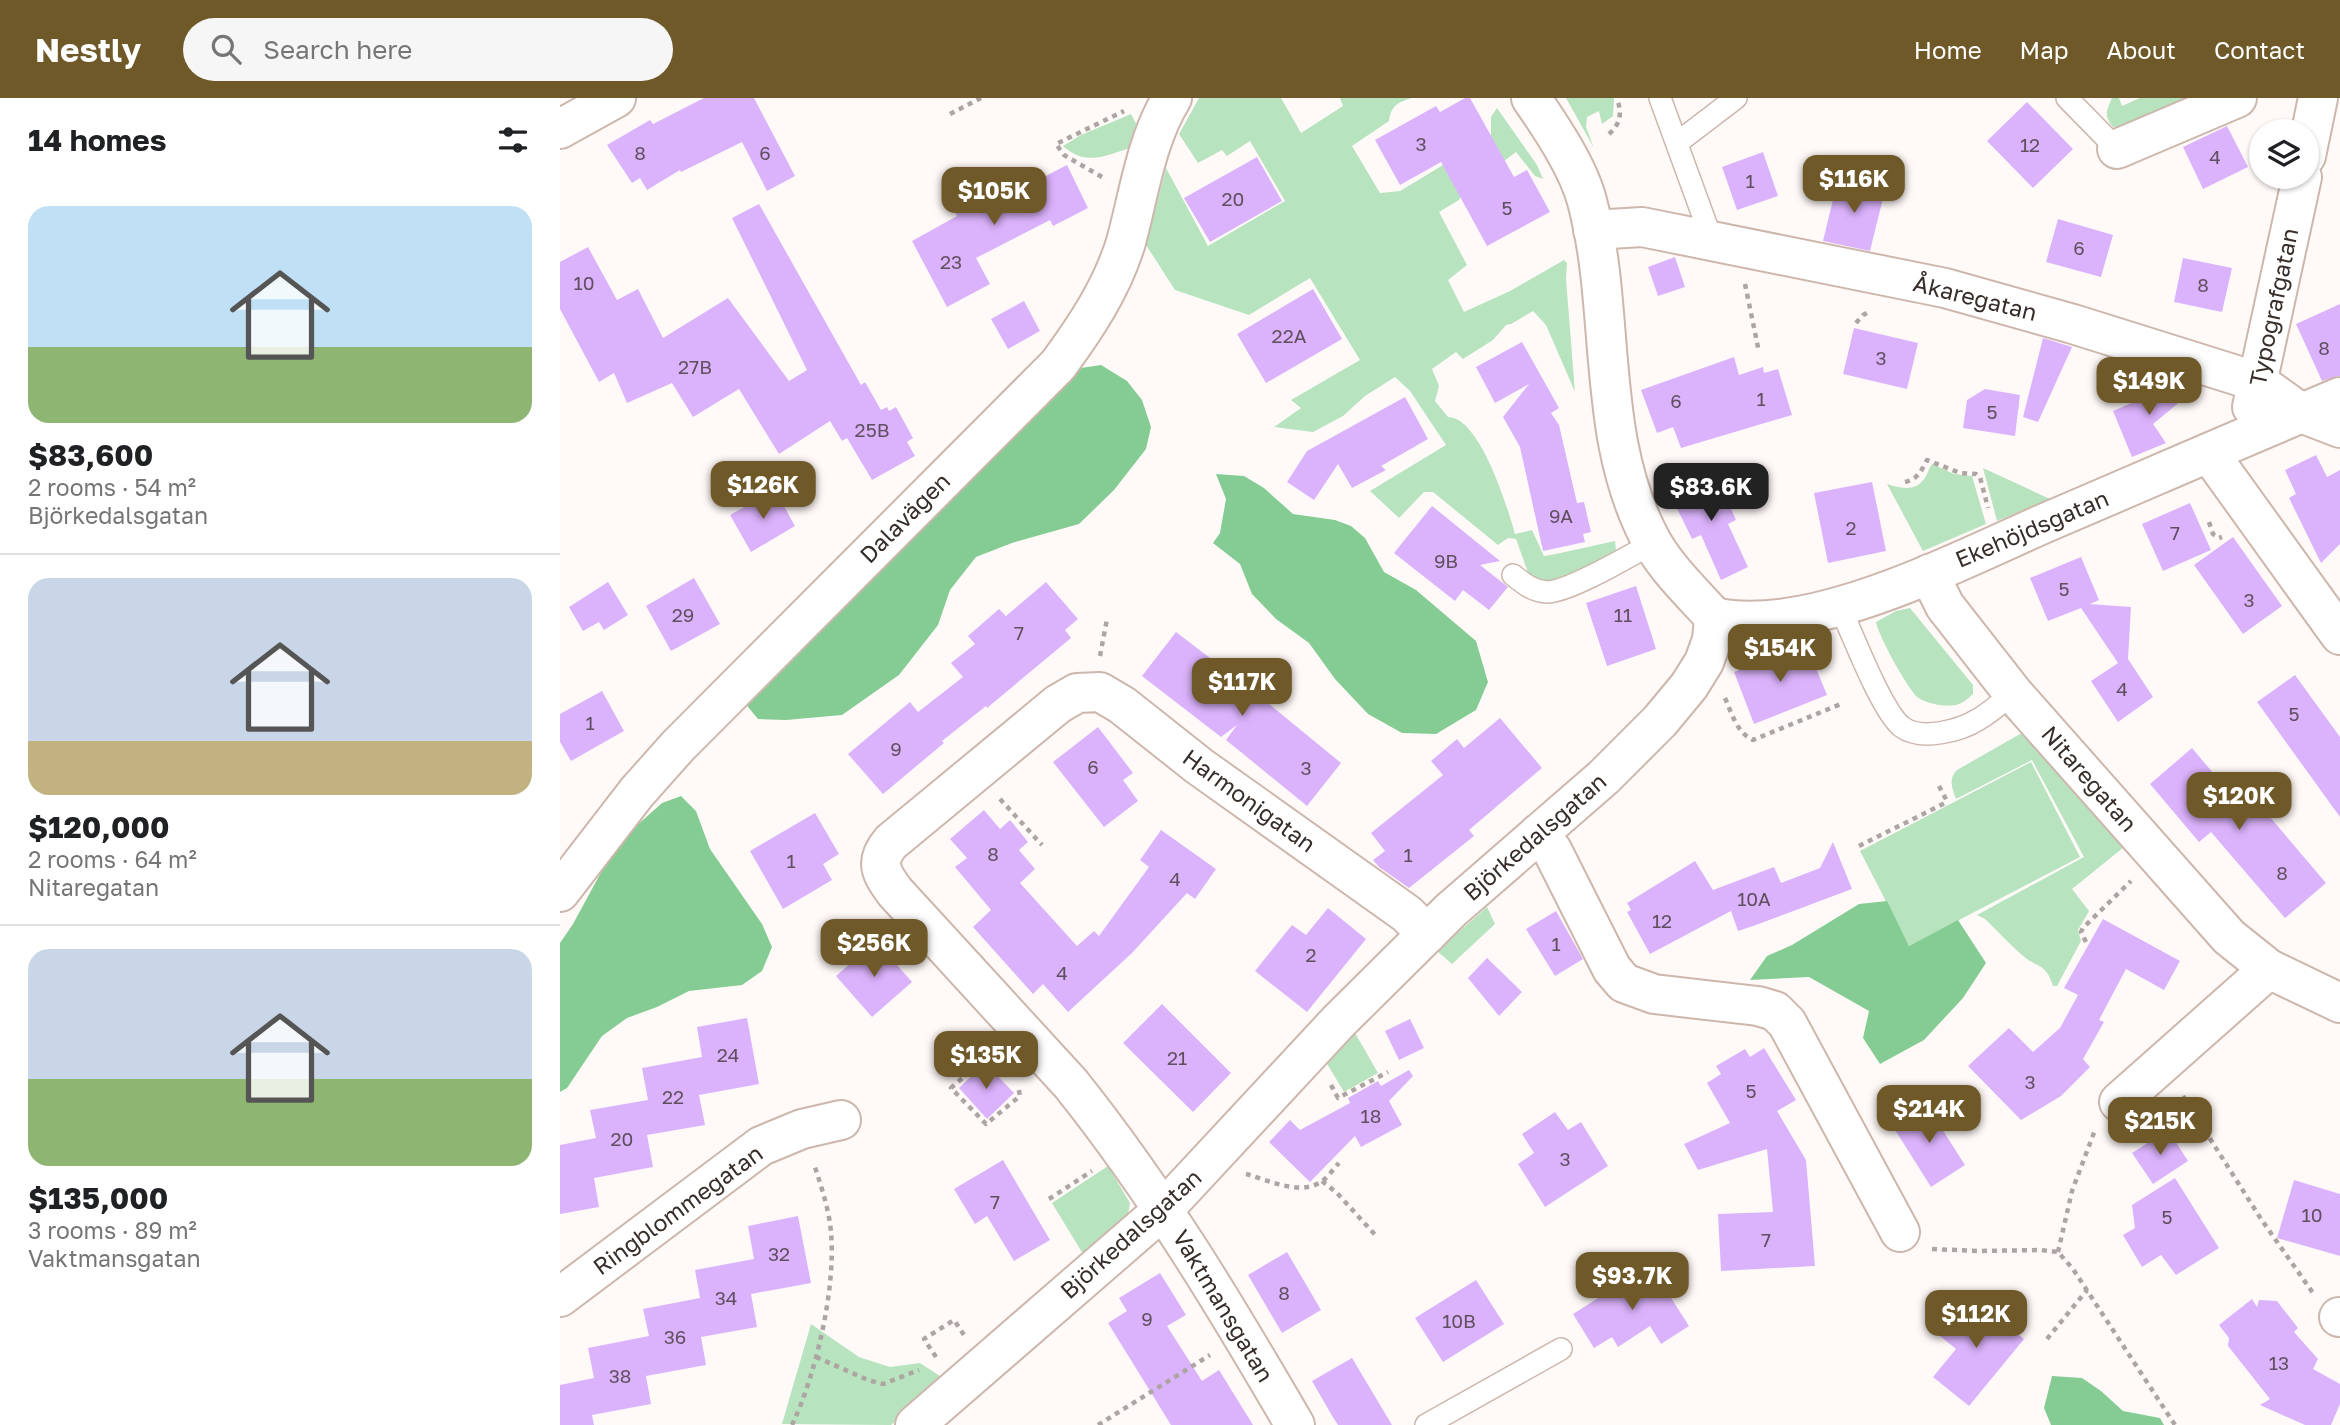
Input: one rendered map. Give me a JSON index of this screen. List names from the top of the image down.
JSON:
{
  "streets": {
    "street": [
      "Åkaregatan",
      "Typografgatan",
      "Dalavägen",
      "Ekehöjdsgatan",
      "Nitaregatan",
      "Harmonigatan",
      "Björkedalsgatan",
      "Ringblommegatan",
      "Vaktmansgatan"
    ]
  },
  "crossings": [
    ["Åkaregatan", "Typografgatan"],
    ["Åkaregatan", "Ekehöjdsgatan"],
    ["Typografgatan", "Ekehöjdsgatan"],
    ["Ekehöjdsgatan", "Nitaregatan"],
    ["Ekehöjdsgatan", "Björkedalsgatan"],
    ["Harmonigatan", "Björkedalsgatan"],
    ["Harmonigatan", "Vaktmansgatan"],
    ["Björkedalsgatan", "Vaktmansgatan"]
  ],
  "house_numbers": [
    "3",
    "12",
    "8",
    "6",
    "4",
    "1",
    "20",
    "5",
    "6",
    "23",
    "10",
    "8",
    "22A",
    "8",
    "3",
    "27B",
    "1",
    "6",
    "5",
    "25B",
    "9A",
    "2",
    "7",
    "9B",
    "5",
    "3",
    "29",
    "11",
    "7",
    "4",
    "5",
    "1",
    "9",
    "6",
    "3",
    "8",
    "1",
    "1",
    "8",
    "4",
    "10A",
    "12",
    "1",
    "2",
    "4",
    "24",
    "21",
    "3",
    "5",
    "22",
    "18",
    "20",
    "3",
    "7",
    "10",
    "5",
    "7",
    "32",
    "8",
    "34",
    "9",
    "10B",
    "36",
    "13",
    "38"
  ],
  "page": {
    "header": "Nestly",
    "search": "Search here",
    "nav": [
      "Home",
      "Map",
      "About",
      "Contact"
    ],
    "heading": "14 homes",
    "price": [
      "$116K",
      "$105K",
      "$149K",
      "$126K",
      "$83.6K",
      "$154K",
      "$117K",
      "$120K",
      "$256K",
      "$135K",
      "$214K",
      "$215K",
      "$93.7K",
      "$112K"
    ],
    "list": [
      {
        "name": "$83,600",
        "note": "2 rooms · 54 m² · Björkedalsgatan"
      },
      {
        "name": "$120,000",
        "note": "2 rooms · 64 m² · Nitaregatan"
      },
      {
        "name": "$135,000",
        "note": "3 rooms · 89 m² · Vaktmansgatan"
      }
    ]
  }
}
